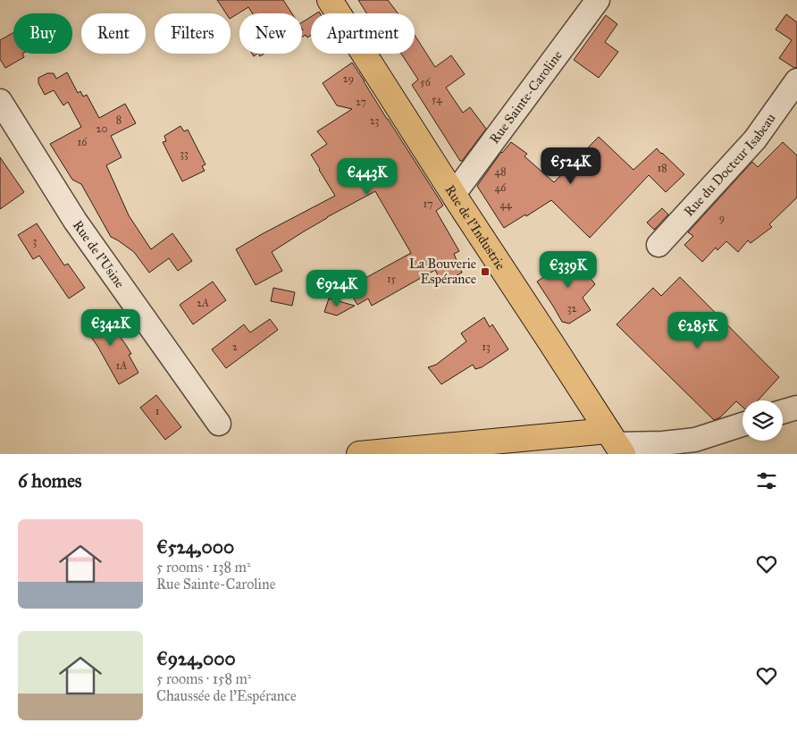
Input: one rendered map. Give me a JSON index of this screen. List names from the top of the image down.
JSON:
{
  "streets": {
    "main road": ["Rue de l'Industrie"],
    "street": ["Rue Sainte-Caroline", "Rue du Docteur Isabeau", "Rue de l'Usine"]
  },
  "crossings": [
    ["Rue Sainte-Caroline", "Rue de l'Industrie"]
  ],
  "places": {
    "transit": ["La Bouverie Espérance"]
  },
  "house_numbers": [
    "29",
    "56",
    "54",
    "27",
    "8",
    "23",
    "20",
    "16",
    "33",
    "18",
    "48",
    "46",
    "17",
    "44",
    "9",
    "3",
    "15",
    "2A",
    "32",
    "2",
    "13",
    "1A",
    "1"
  ],
  "page": {
    "chip": [
      "Buy",
      "Rent",
      "Filters",
      "New",
      "Apartment"
    ],
    "price": [
      "€524K",
      "€443K",
      "€339K",
      "€924K",
      "€342K",
      "€285K"
    ],
    "heading": "6 homes",
    "list": [
      {
        "name": "€524,000",
        "note": "5 rooms · 138 m² · Rue Sainte-Caroline"
      },
      {
        "name": "€924,000",
        "note": "5 rooms · 158 m² · Chaussée de l'Espérance"
      }
    ]
  }
}
